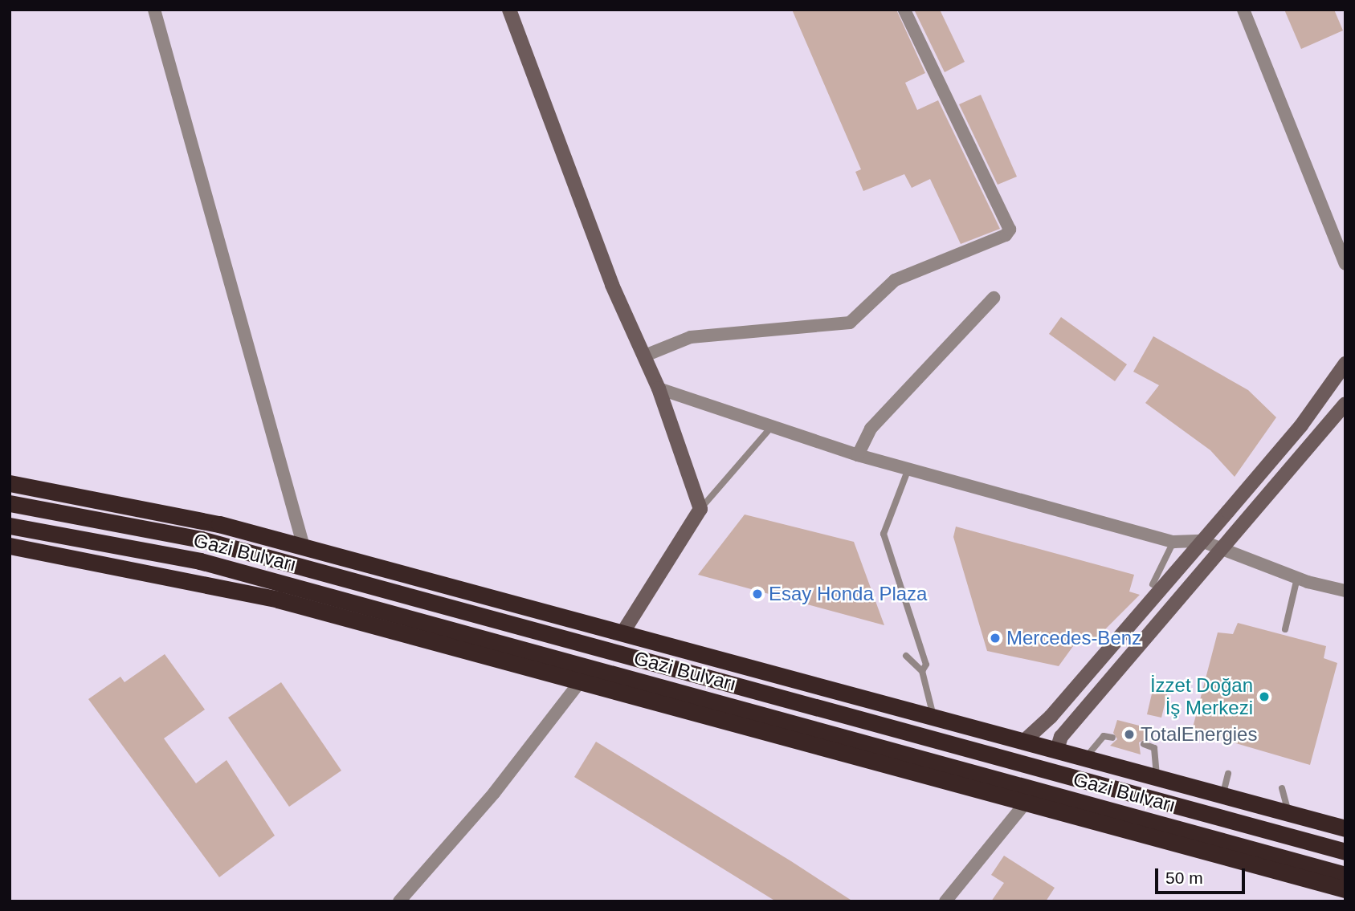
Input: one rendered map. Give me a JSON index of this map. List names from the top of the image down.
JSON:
{
  "streets": {
    "highway": ["Gazi Bulvarı"]
  },
  "places": [
    "Esay Honda Plaza",
    "Mercedes-Benz",
    "İzzet Doğan İş Merkezi",
    "TotalEnergies"
  ],
  "scale_bar": "50 m"
}
